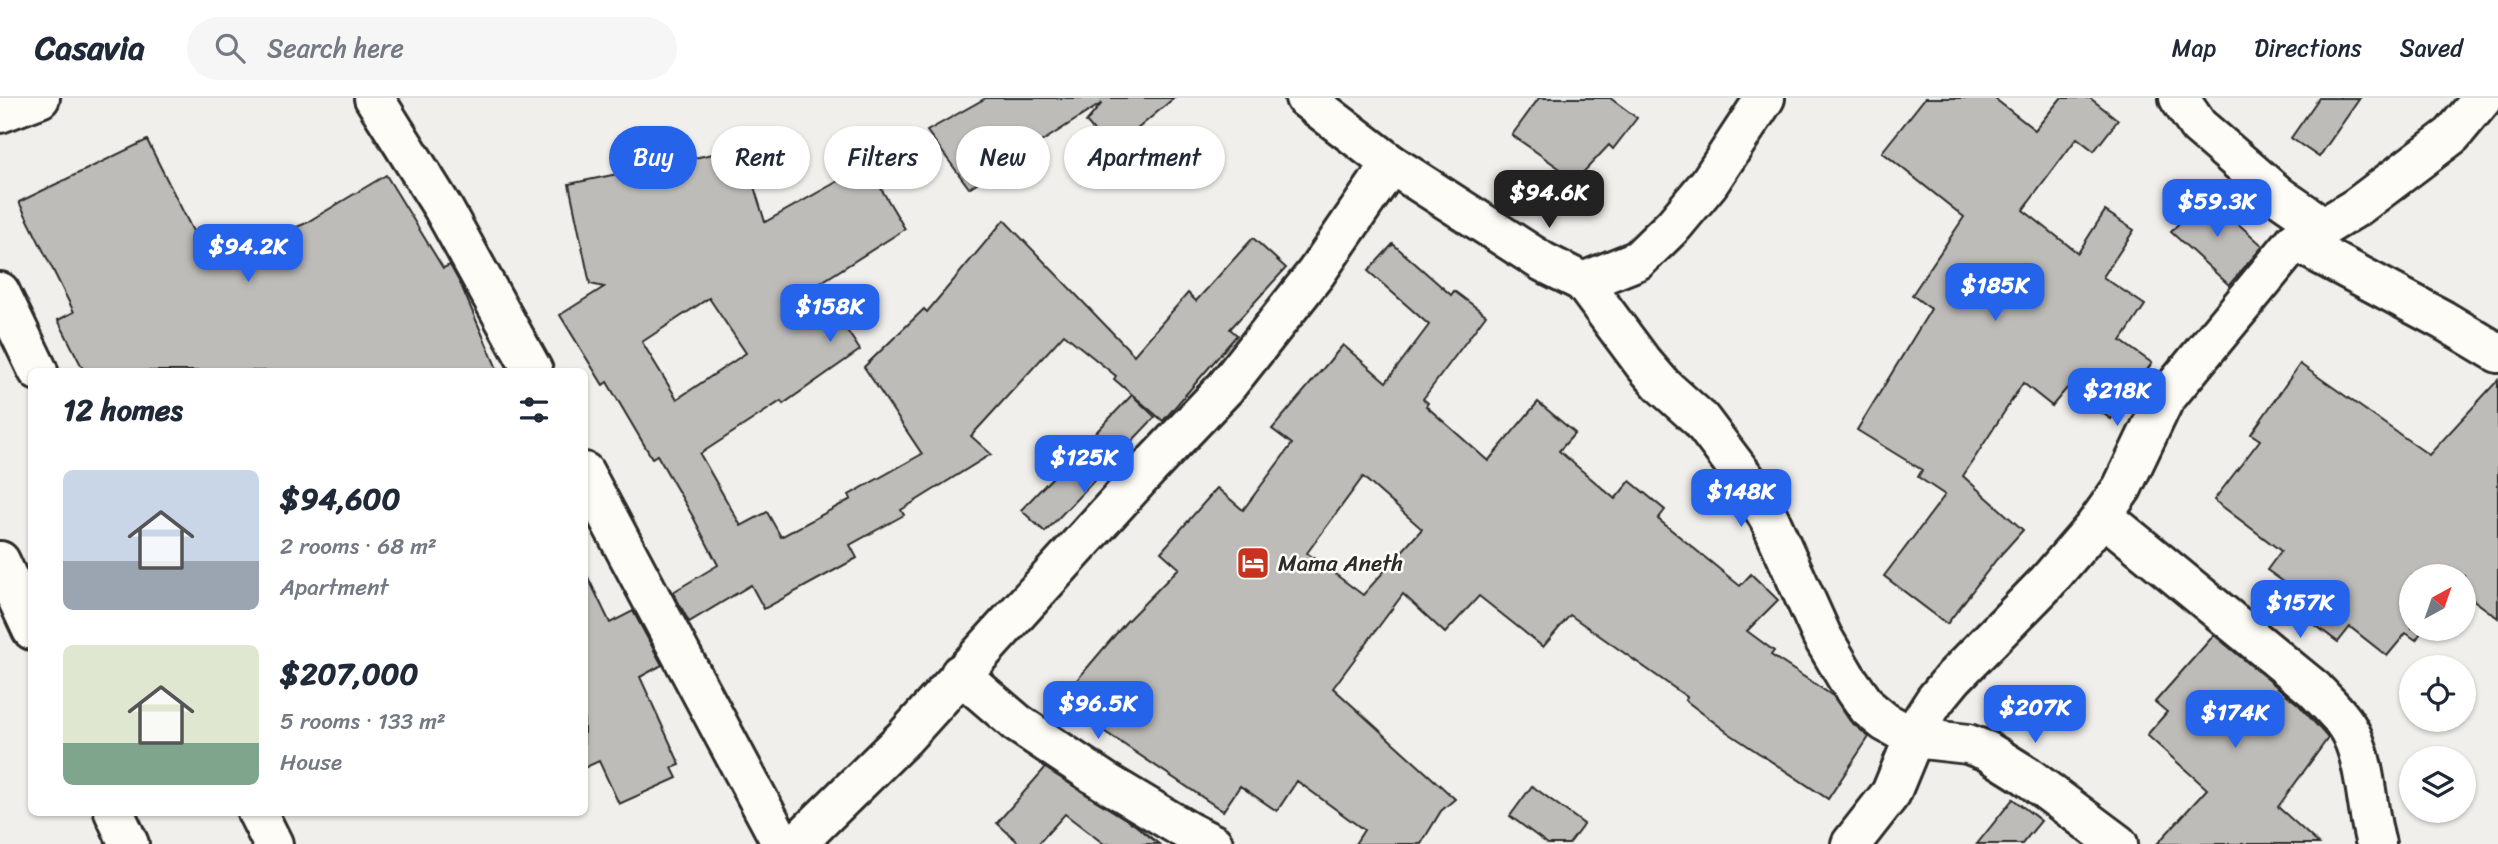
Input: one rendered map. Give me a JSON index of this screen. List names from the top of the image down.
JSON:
{
  "places": {
    "hotel": ["Mama Aneth"]
  },
  "north": "top right",
  "page": {
    "header": "Casavia",
    "search": "Search here",
    "nav": ["Map", "Directions", "Saved"],
    "chip": [
      "Buy",
      "Rent",
      "Filters",
      "New",
      "Apartment"
    ],
    "price": [
      "$94.6K",
      "$59.3K",
      "$94.2K",
      "$185K",
      "$158K",
      "$218K",
      "$125K",
      "$148K",
      "$157K",
      "$96.5K",
      "$207K",
      "$174K"
    ],
    "heading": "12 homes",
    "list": [
      {
        "name": "$94,600",
        "note": "2 rooms · 68 m² · Apartment"
      },
      {
        "name": "$207,000",
        "note": "5 rooms · 133 m² · House"
      }
    ]
  }
}
